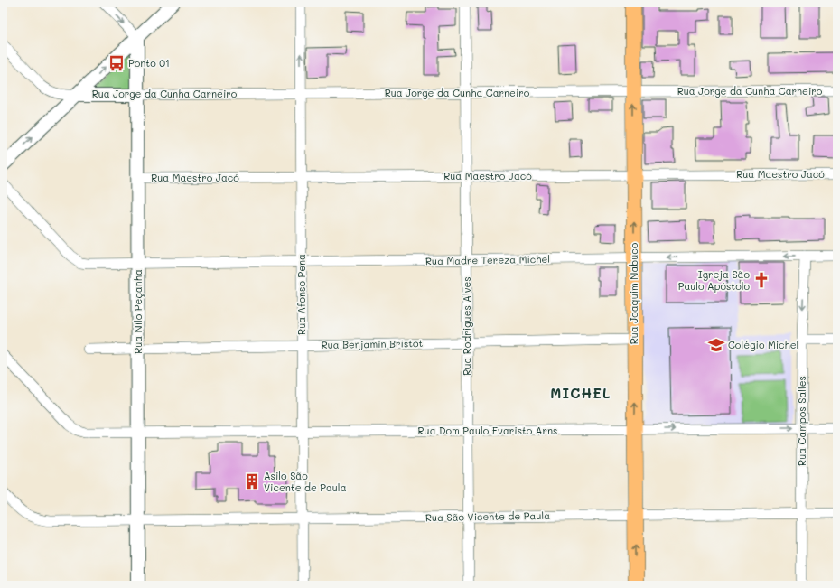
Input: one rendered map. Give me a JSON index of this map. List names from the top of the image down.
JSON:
{
  "streets": {
    "main road": ["Rua Joaquim Nabuco"],
    "street": [
      "Rua Jorge da Cunha Carneiro",
      "Rua Maestro Jacó",
      "Rua Madre Tereza Michel",
      "Rua Afonso Pena",
      "Rua Nilo Peçanha",
      "Rua Rodrigues Alves",
      "Rua Benjamin Bristot",
      "Rua Campos Salles",
      "Rua Dom Paulo Evaristo Arns",
      "Rua São Vicente de Paula"
    ]
  },
  "crossings": [
    ["Rua Jorge da Cunha Carneiro", "Rua Joaquim Nabuco"],
    ["Rua Jorge da Cunha Carneiro", "Rua Afonso Pena"],
    ["Rua Jorge da Cunha Carneiro", "Rua Nilo Peçanha"],
    ["Rua Jorge da Cunha Carneiro", "Rua Rodrigues Alves"],
    ["Rua Maestro Jacó", "Rua Joaquim Nabuco"],
    ["Rua Maestro Jacó", "Rua Afonso Pena"],
    ["Rua Maestro Jacó", "Rua Nilo Peçanha"],
    ["Rua Maestro Jacó", "Rua Rodrigues Alves"],
    ["Rua Madre Tereza Michel", "Rua Joaquim Nabuco"],
    ["Rua Madre Tereza Michel", "Rua Afonso Pena"],
    ["Rua Madre Tereza Michel", "Rua Nilo Peçanha"],
    ["Rua Madre Tereza Michel", "Rua Rodrigues Alves"],
    ["Rua Madre Tereza Michel", "Rua Campos Salles"],
    ["Rua Joaquim Nabuco", "Rua Benjamin Bristot"],
    ["Rua Joaquim Nabuco", "Rua Dom Paulo Evaristo Arns"],
    ["Rua Joaquim Nabuco", "Rua São Vicente de Paula"],
    ["Rua Afonso Pena", "Rua Benjamin Bristot"],
    ["Rua Afonso Pena", "Rua Dom Paulo Evaristo Arns"],
    ["Rua Afonso Pena", "Rua São Vicente de Paula"],
    ["Rua Nilo Peçanha", "Rua Benjamin Bristot"],
    ["Rua Nilo Peçanha", "Rua Dom Paulo Evaristo Arns"],
    ["Rua Nilo Peçanha", "Rua São Vicente de Paula"],
    ["Rua Rodrigues Alves", "Rua Benjamin Bristot"],
    ["Rua Rodrigues Alves", "Rua Dom Paulo Evaristo Arns"],
    ["Rua Rodrigues Alves", "Rua São Vicente de Paula"],
    ["Rua Campos Salles", "Rua Dom Paulo Evaristo Arns"],
    ["Rua Campos Salles", "Rua São Vicente de Paula"]
  ],
  "one_way": ["Rua Joaquim Nabuco"],
  "districts": ["MICHEL"],
  "places": {
    "bus stop": ["Ponto 01"],
    "church": ["Igreja São Paulo Apóstolo"],
    "school or university": ["Colégio Michel"],
    "building": ["Asilo São Vicente de Paula"]
  }
}
